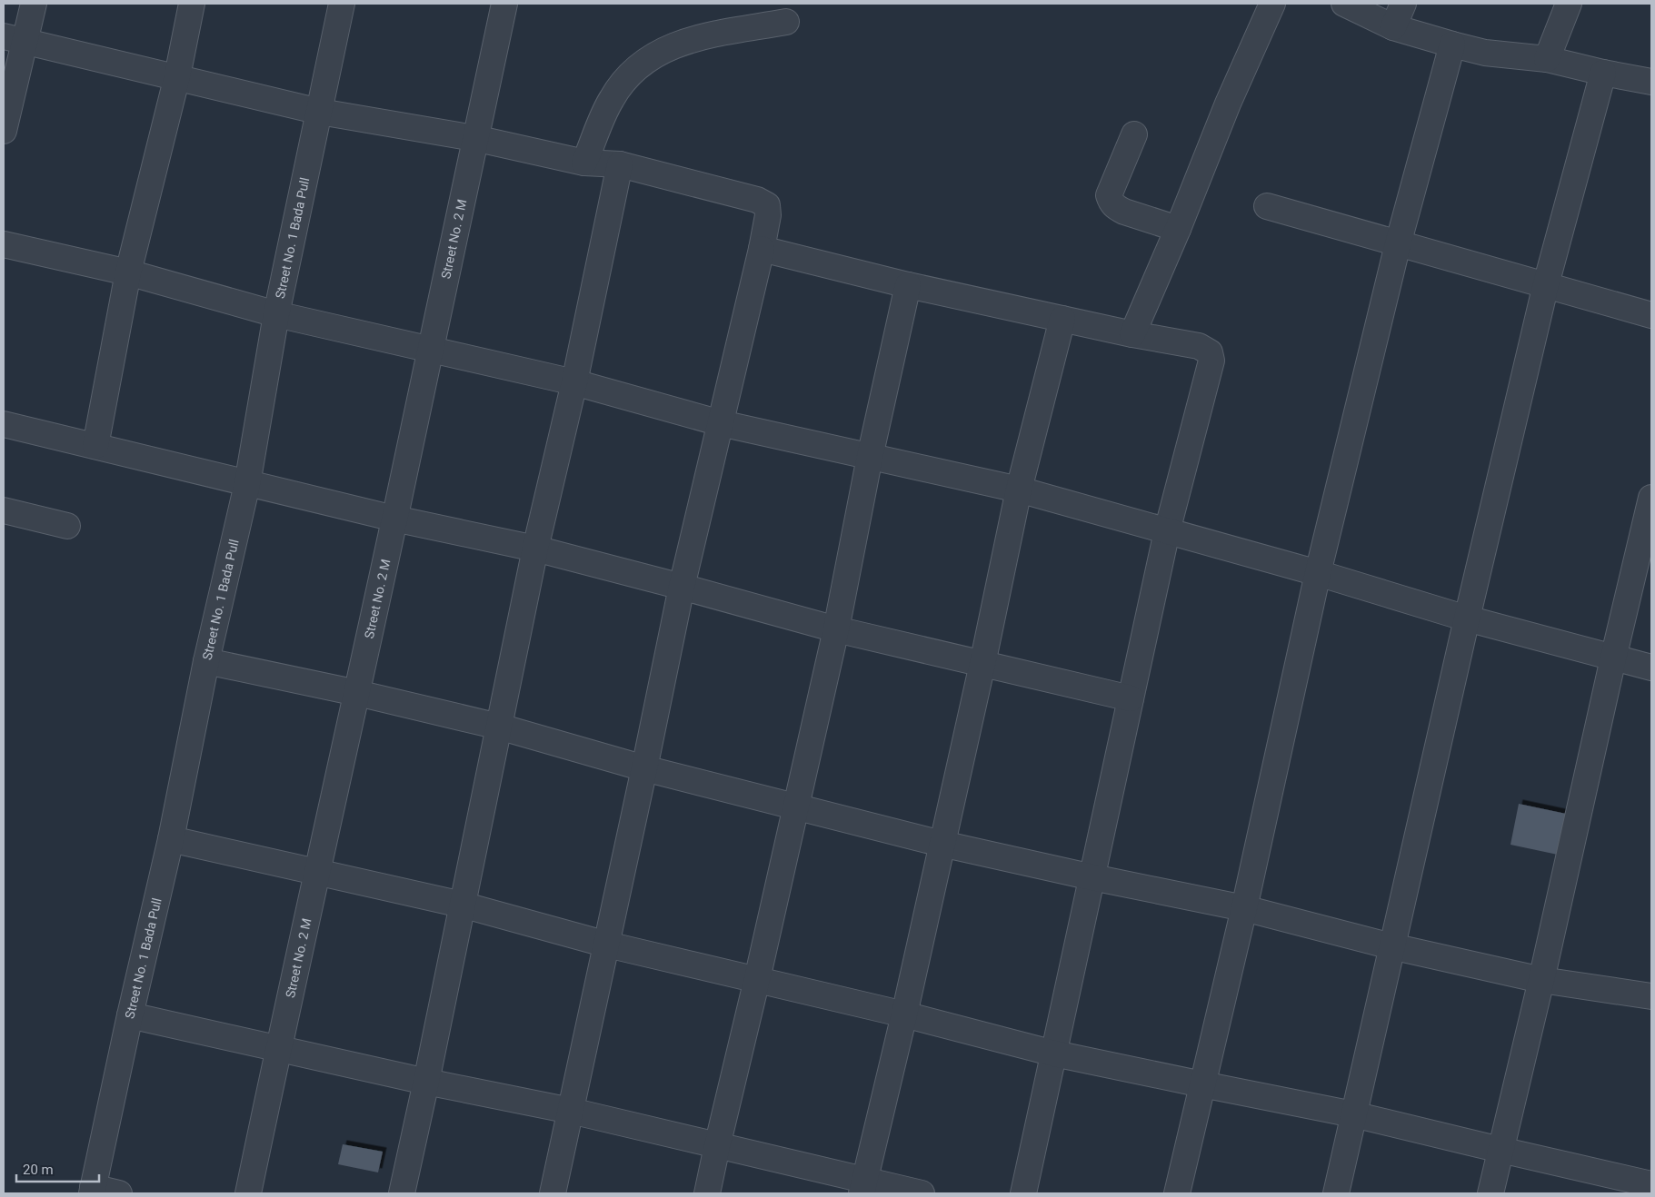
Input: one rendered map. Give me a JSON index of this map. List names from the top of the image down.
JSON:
{
  "streets": {
    "street": ["Street No. 1 Bada Pull", "Street No. 2 M"]
  },
  "scale_bar": "20 m"
}
